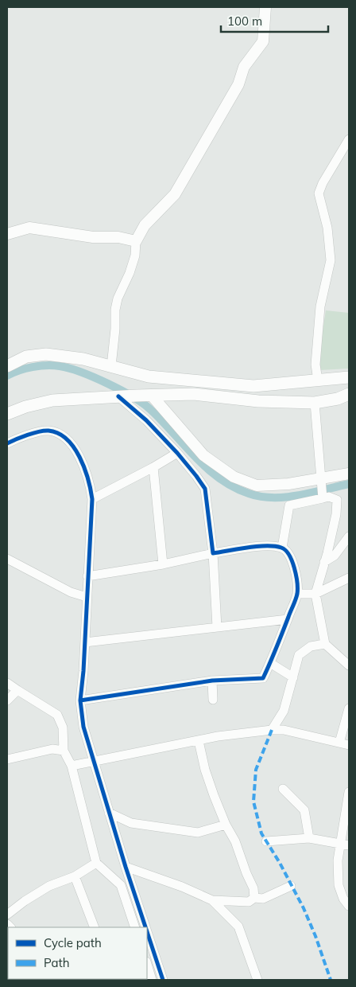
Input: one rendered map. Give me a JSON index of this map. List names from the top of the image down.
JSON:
{
  "legend": ["Cycle path", "Path"],
  "scale_bar": "100 m"
}
